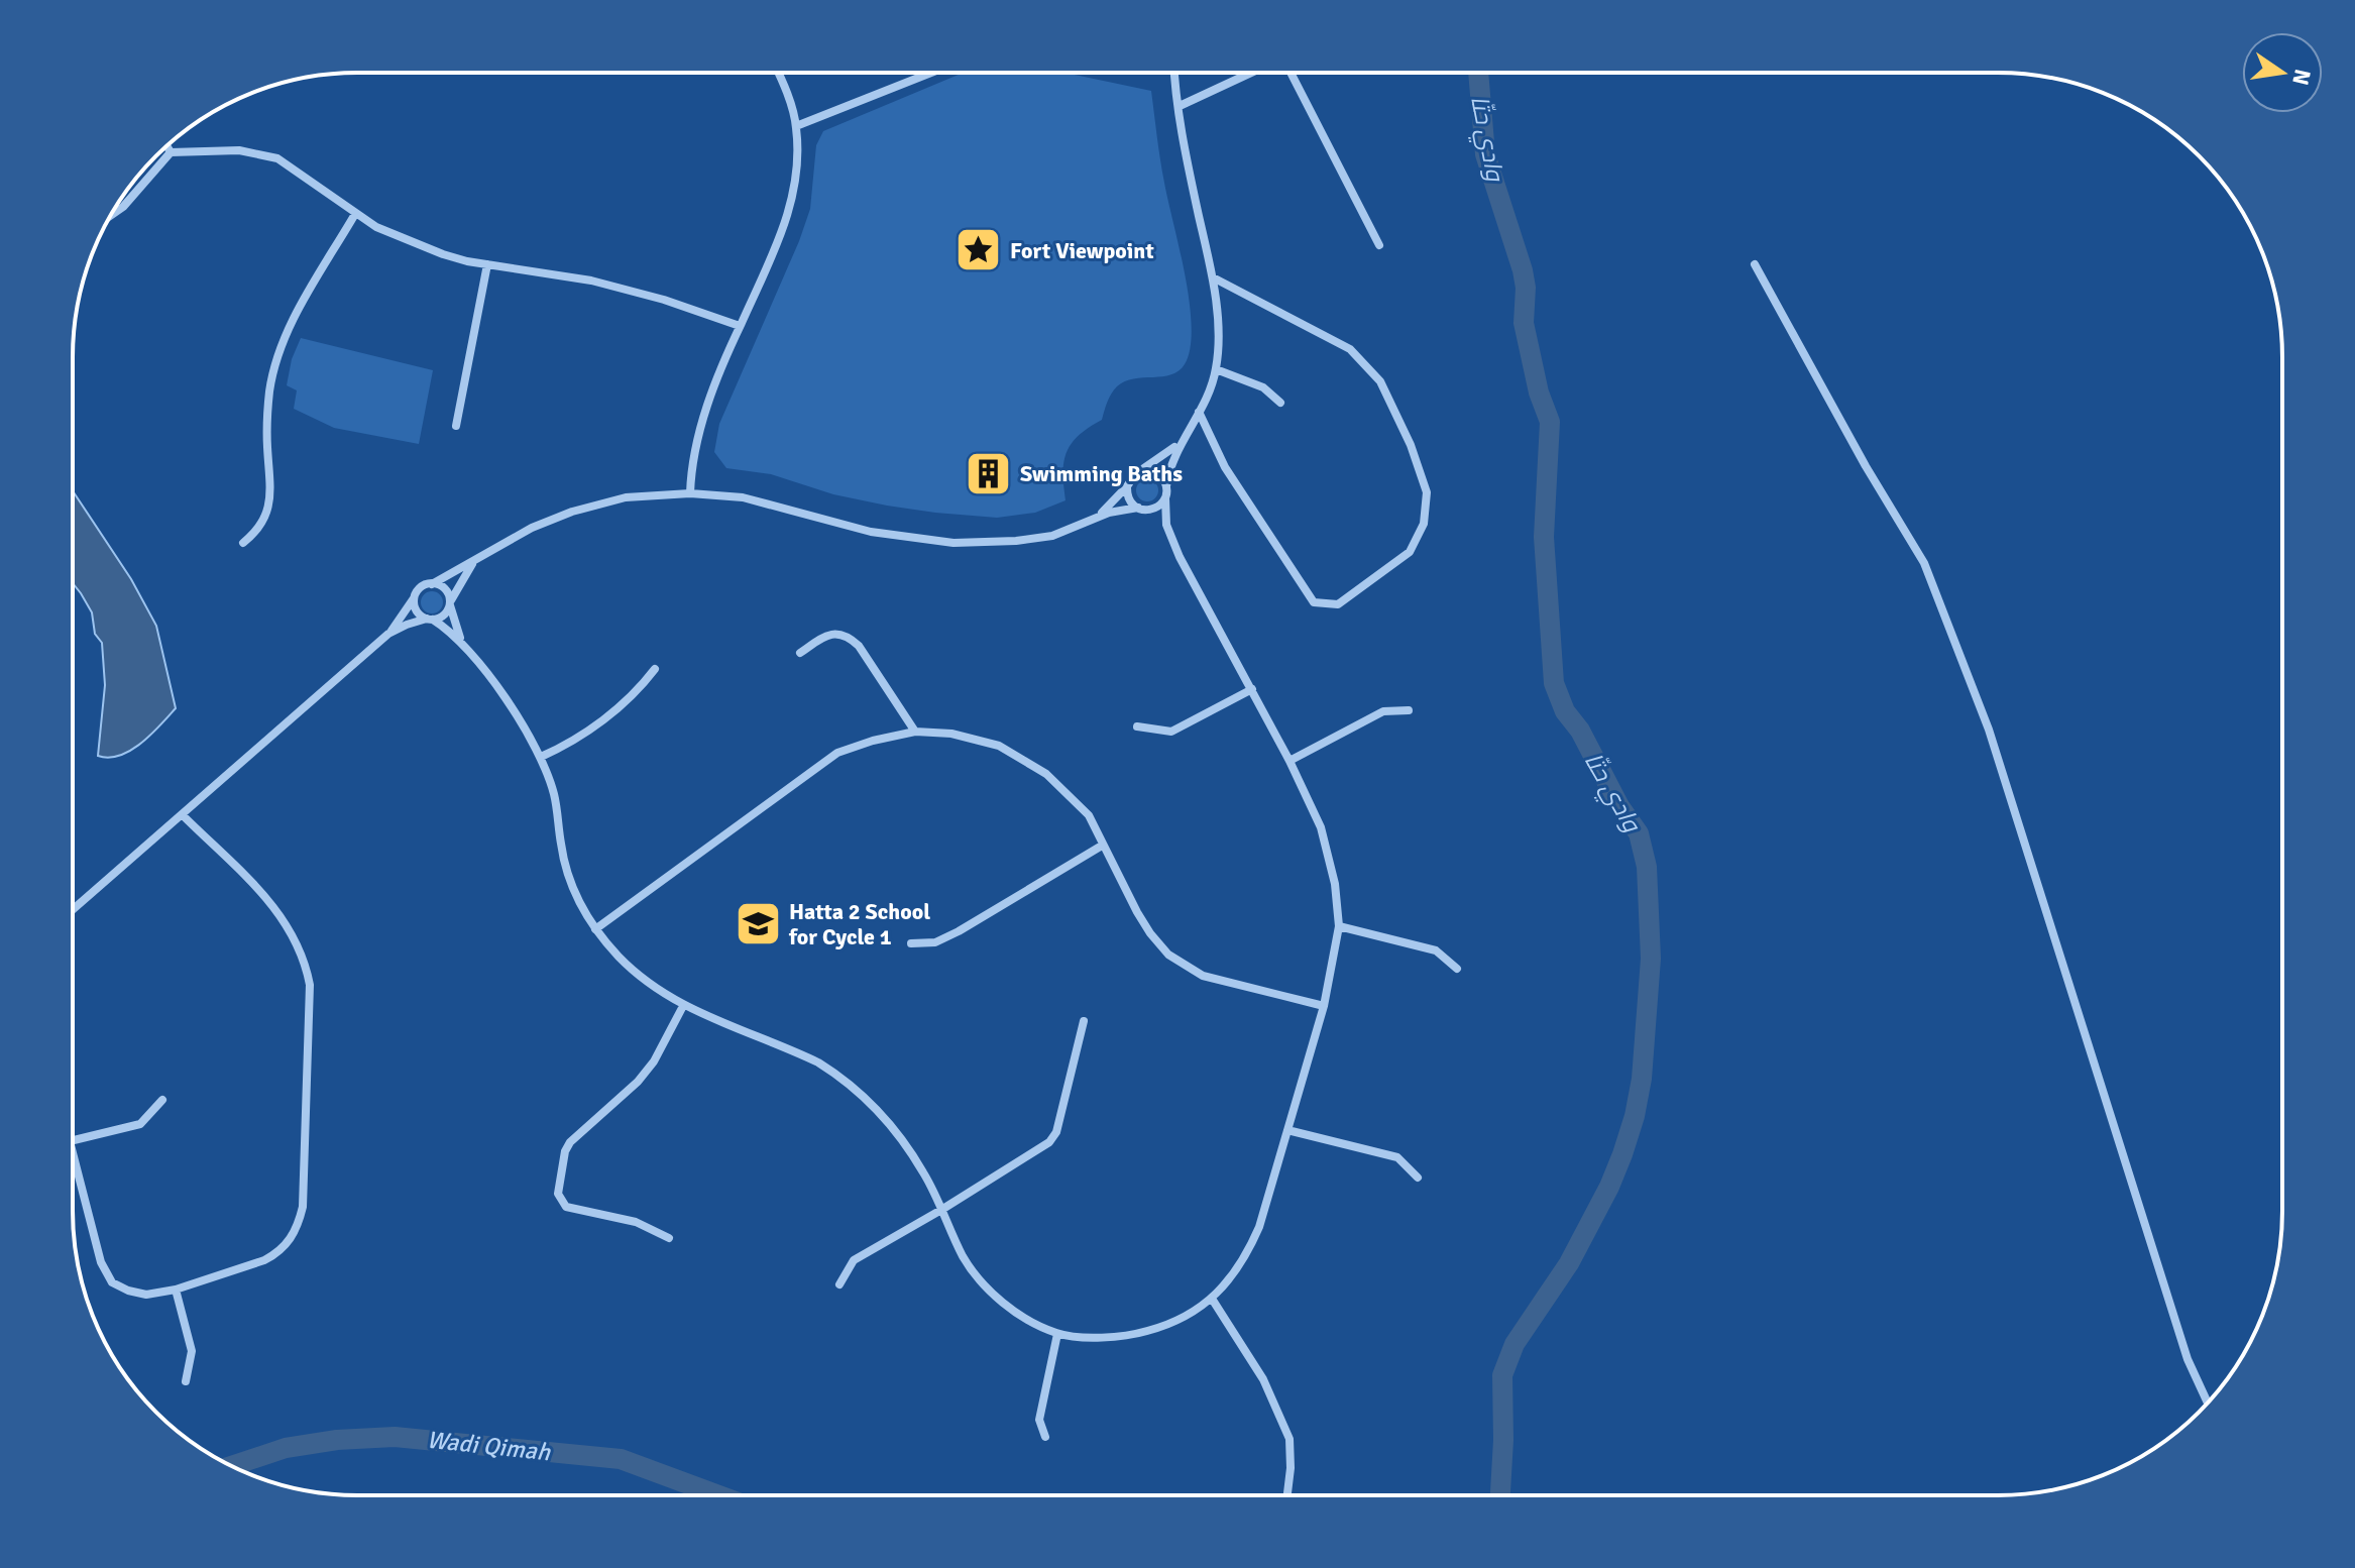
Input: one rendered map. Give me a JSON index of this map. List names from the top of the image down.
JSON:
{
  "water": ["وادي حتّا", "Wadi Qimah"],
  "places": {
    "place": ["Fort Viewpoint"],
    "building": ["Swimming Baths"],
    "school or university": ["Hatta 2 School for Cycle 1"]
  },
  "north": "right"
}
